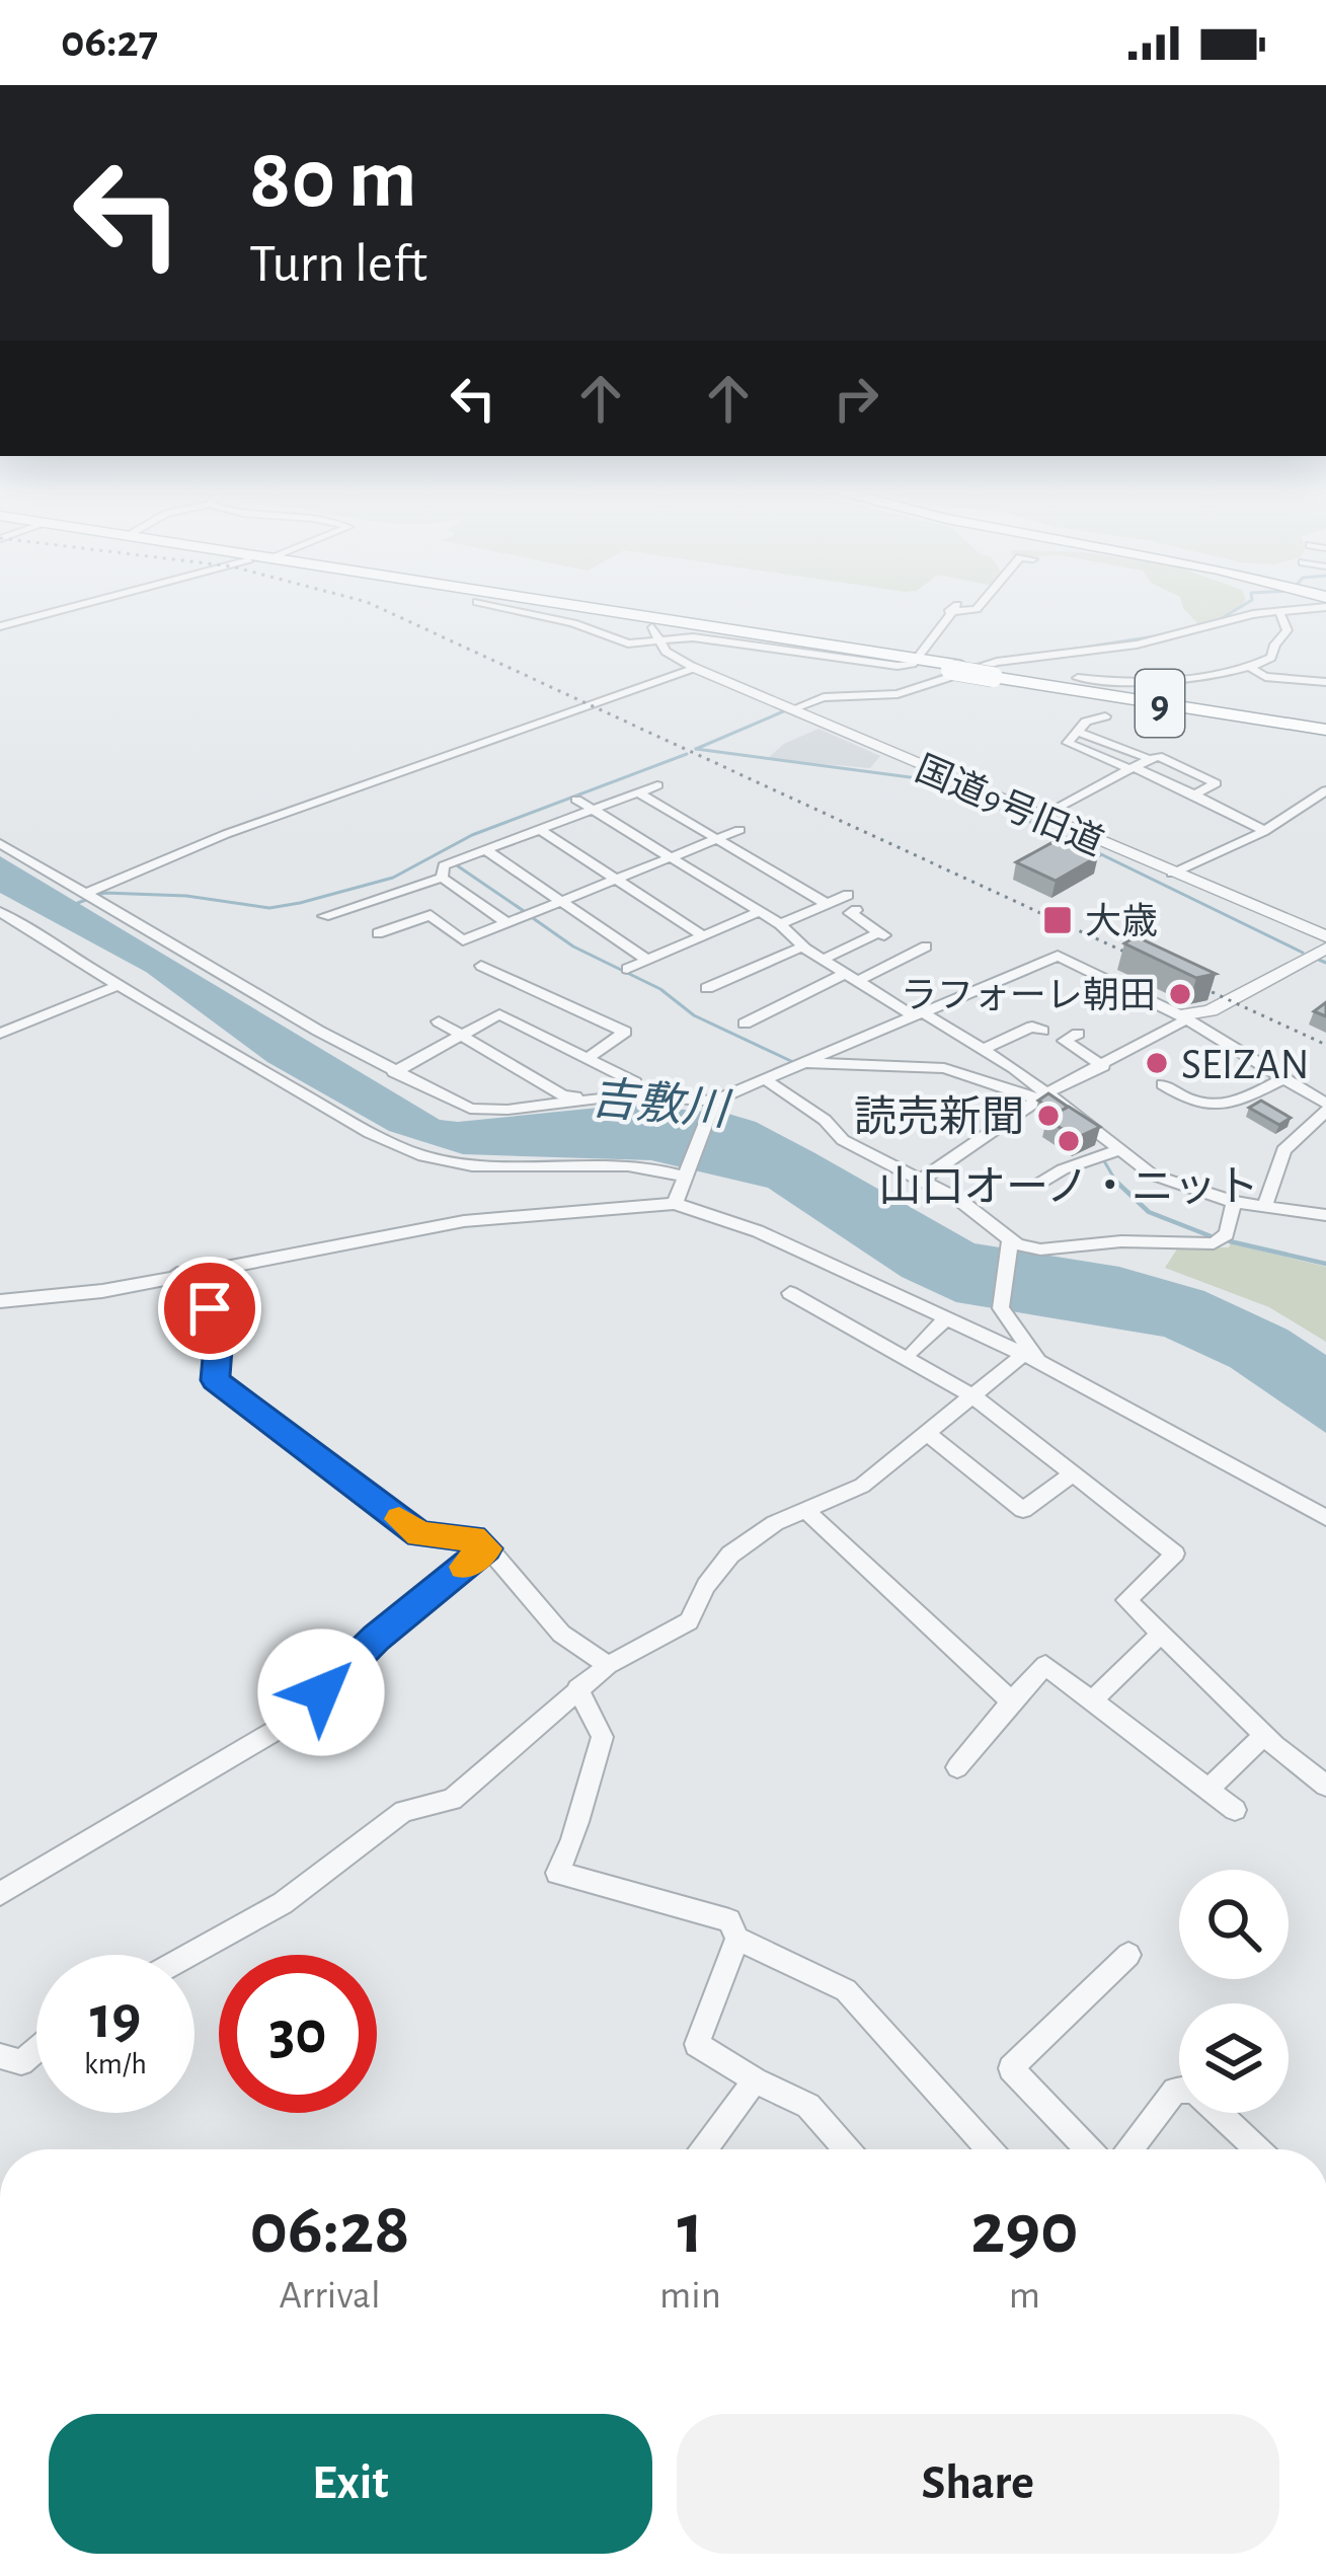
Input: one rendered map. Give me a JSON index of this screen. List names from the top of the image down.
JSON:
{
  "streets": {
    "highway": ["9"],
    "street": ["国道9号旧道"]
  },
  "water": ["吉敷川"],
  "places": {
    "transit": ["大歳"],
    "other": [
      "ラフォーレ朝田",
      "SEIZAN",
      "読売新聞",
      "山口オーノ・ニット"
    ]
  },
  "page": {
    "status": "06:27",
    "turn": ["80 m", "Turn left"],
    "speed": "19 km/h",
    "limit": "30",
    "eta": [
      "06:28",
      "Arrival",
      "1",
      "min",
      "290",
      "m"
    ],
    "buttons": ["Exit", "Share"]
  }
}
